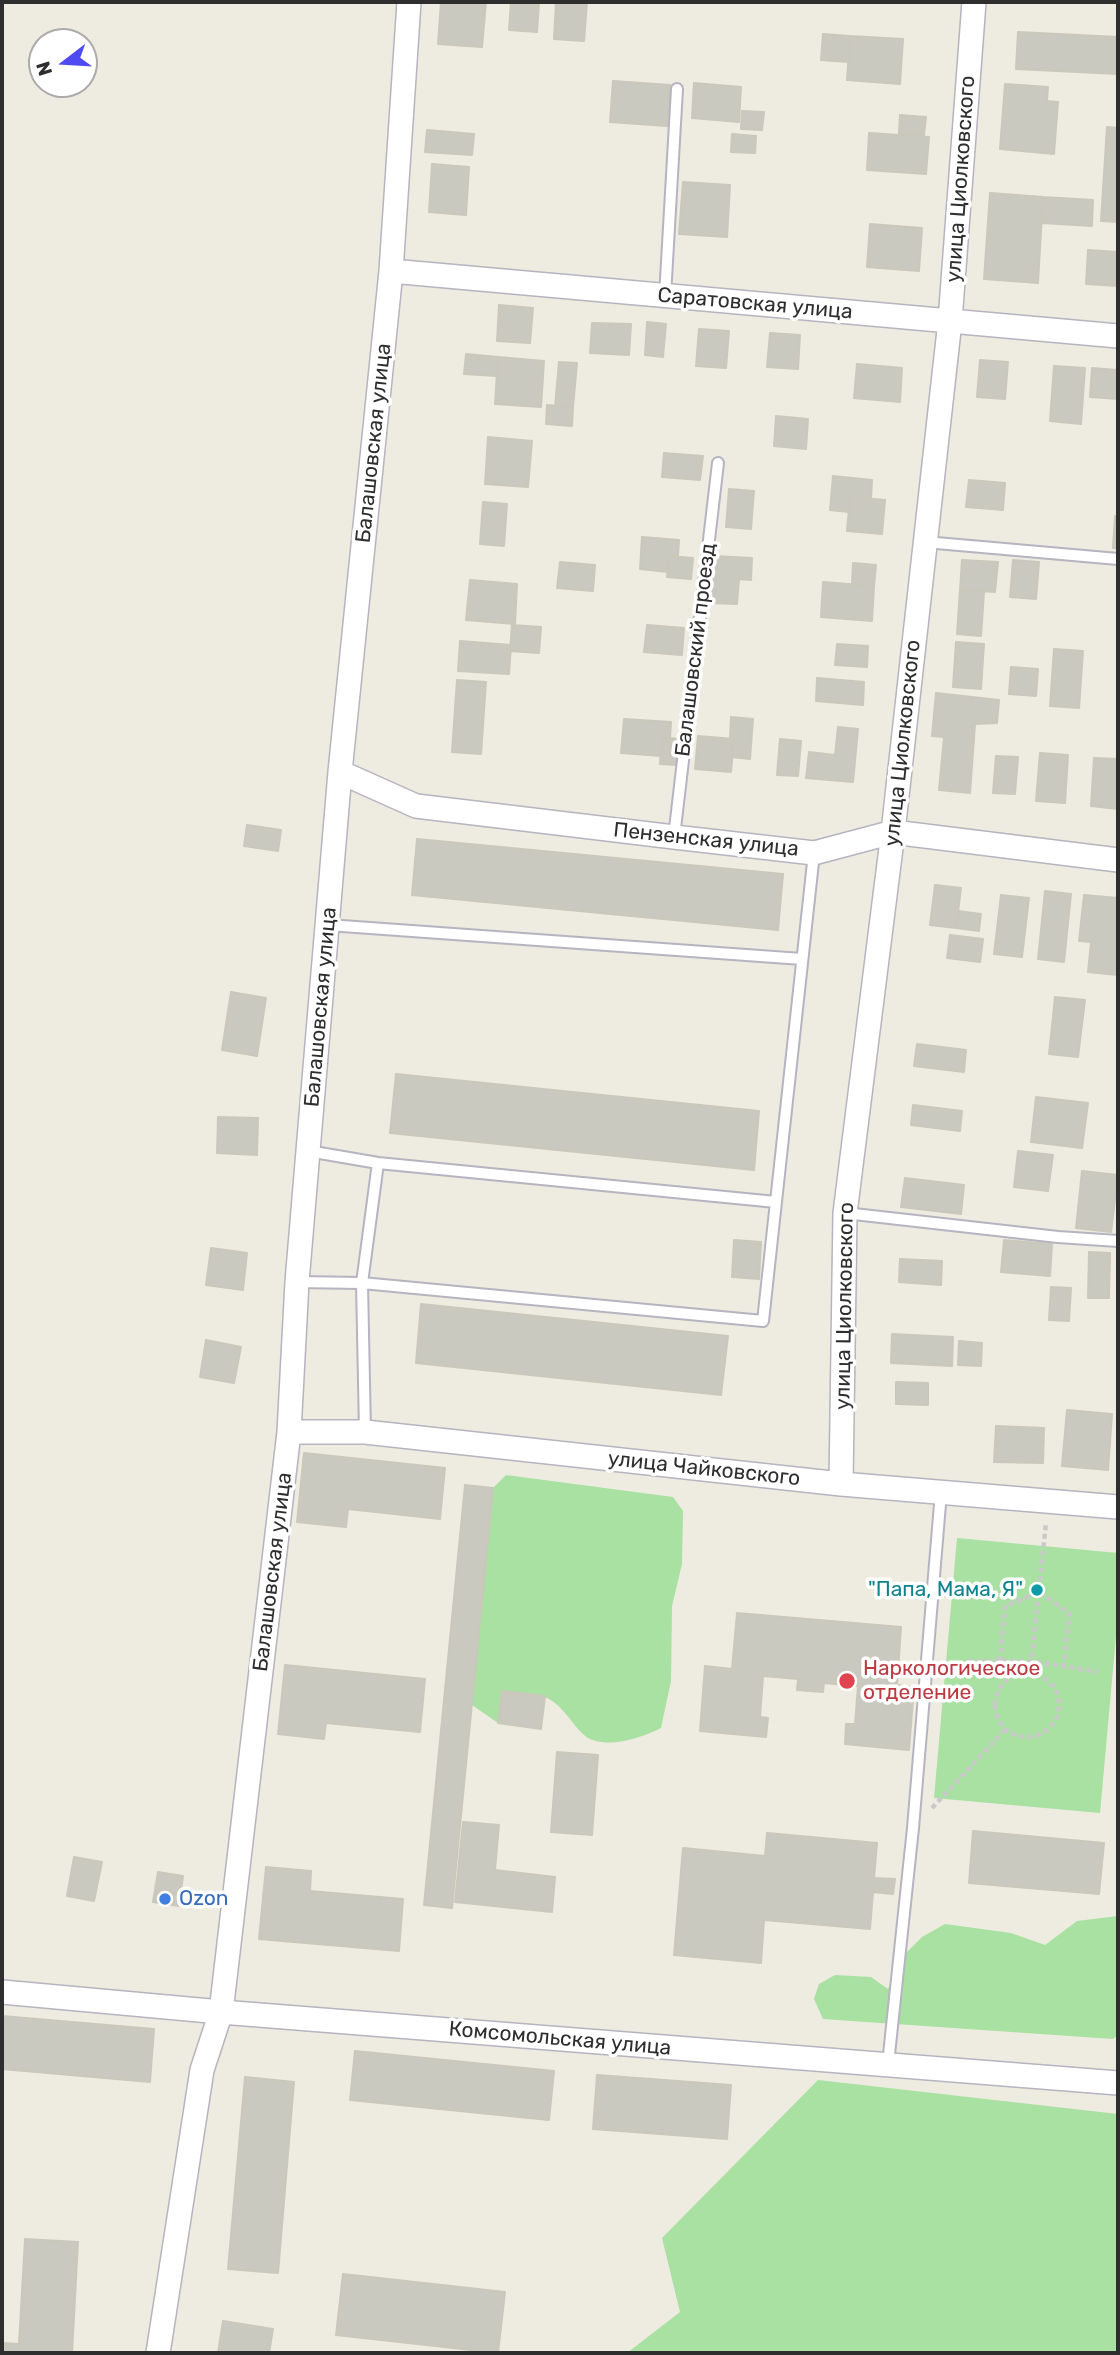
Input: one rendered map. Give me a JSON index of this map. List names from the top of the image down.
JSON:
{
  "streets": {
    "street": [
      "улица Циолковского",
      "Саратовская улица",
      "Балашовская улица",
      "Пензенская улица",
      "улица Чайковского",
      "Комсомольская улица"
    ],
    "lane": ["Балашовский проезд"]
  },
  "crossings": [
    ["улица Циолковского", "Саратовская улица"],
    ["улица Циолковского", "Пензенская улица"],
    ["улица Циолковского", "улица Чайковского"],
    ["Саратовская улица", "Балашовская улица"],
    ["Балашовская улица", "Пензенская улица"],
    ["Балашовская улица", "улица Чайковского"],
    ["Балашовская улица", "Комсомольская улица"],
    ["Балашовский проезд", "Пензенская улица"]
  ],
  "places": ["\"Папа, Мама, Я\"", "Наркологическое отделение", "Ozon"],
  "north": "left"
}
